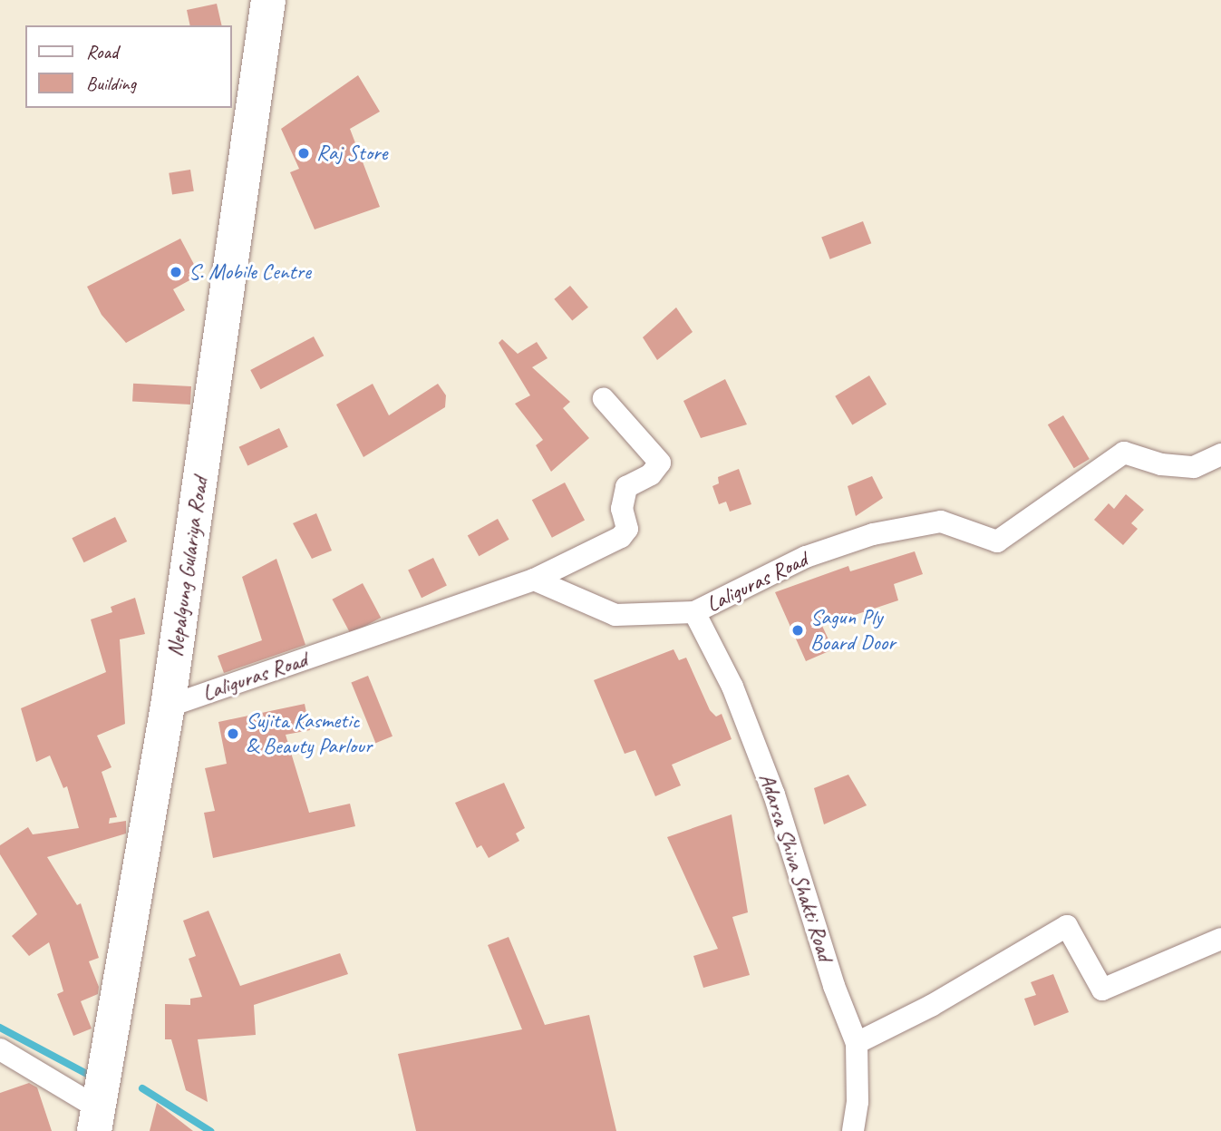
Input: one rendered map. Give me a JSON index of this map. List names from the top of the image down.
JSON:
{
  "streets": {
    "main road": ["Nepalgung Gulariya Road"],
    "street": ["Laliguras Road", "Adarsa Shiva Shakti Road"]
  },
  "crossings": [
    ["Nepalgung Gulariya Road", "Laliguras Road"],
    ["Laliguras Road", "Adarsa Shiva Shakti Road"]
  ],
  "places": [
    "Raj Store",
    "S. Mobile Centre",
    "Sagun Ply Board Door",
    "Sujita Kasmetic & Beauty Parlour"
  ],
  "legend": ["Road", "Building"]
}
